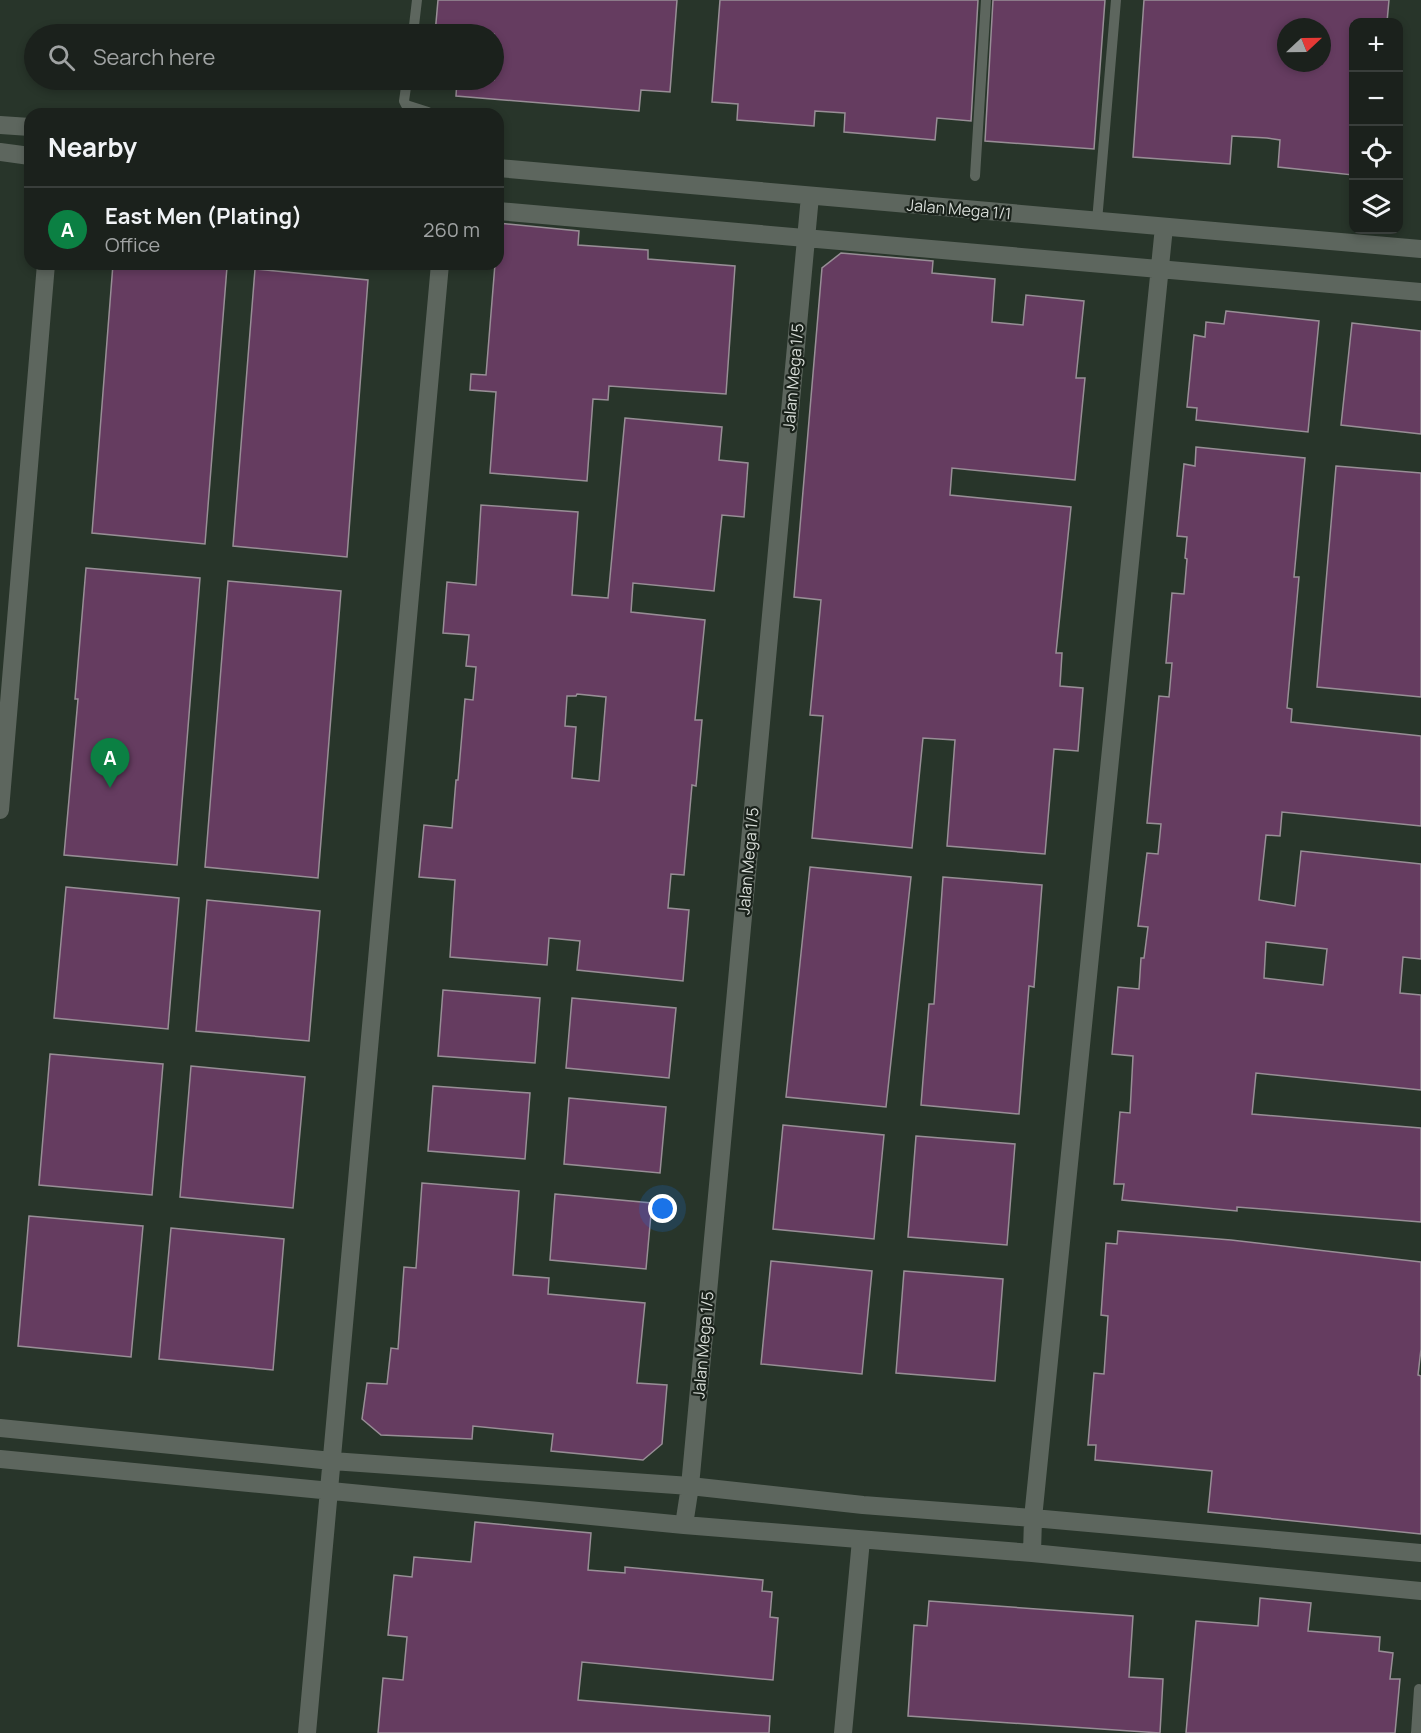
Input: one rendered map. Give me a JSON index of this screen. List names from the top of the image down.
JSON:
{
  "streets": {
    "street": ["Jalan Mega 1/1", "Jalan Mega 1/5"]
  },
  "crossings": [
    ["Jalan Mega 1/1", "Jalan Mega 1/5"]
  ],
  "north": "right",
  "page": {
    "map_buttons": ["+", "−"],
    "search": "Search here",
    "heading": "Nearby",
    "list": [
      {
        "mark": "A",
        "name": "East Men (Plating)",
        "note": "Office",
        "value": "260 m"
      }
    ],
    "pins": "A"
  }
}
